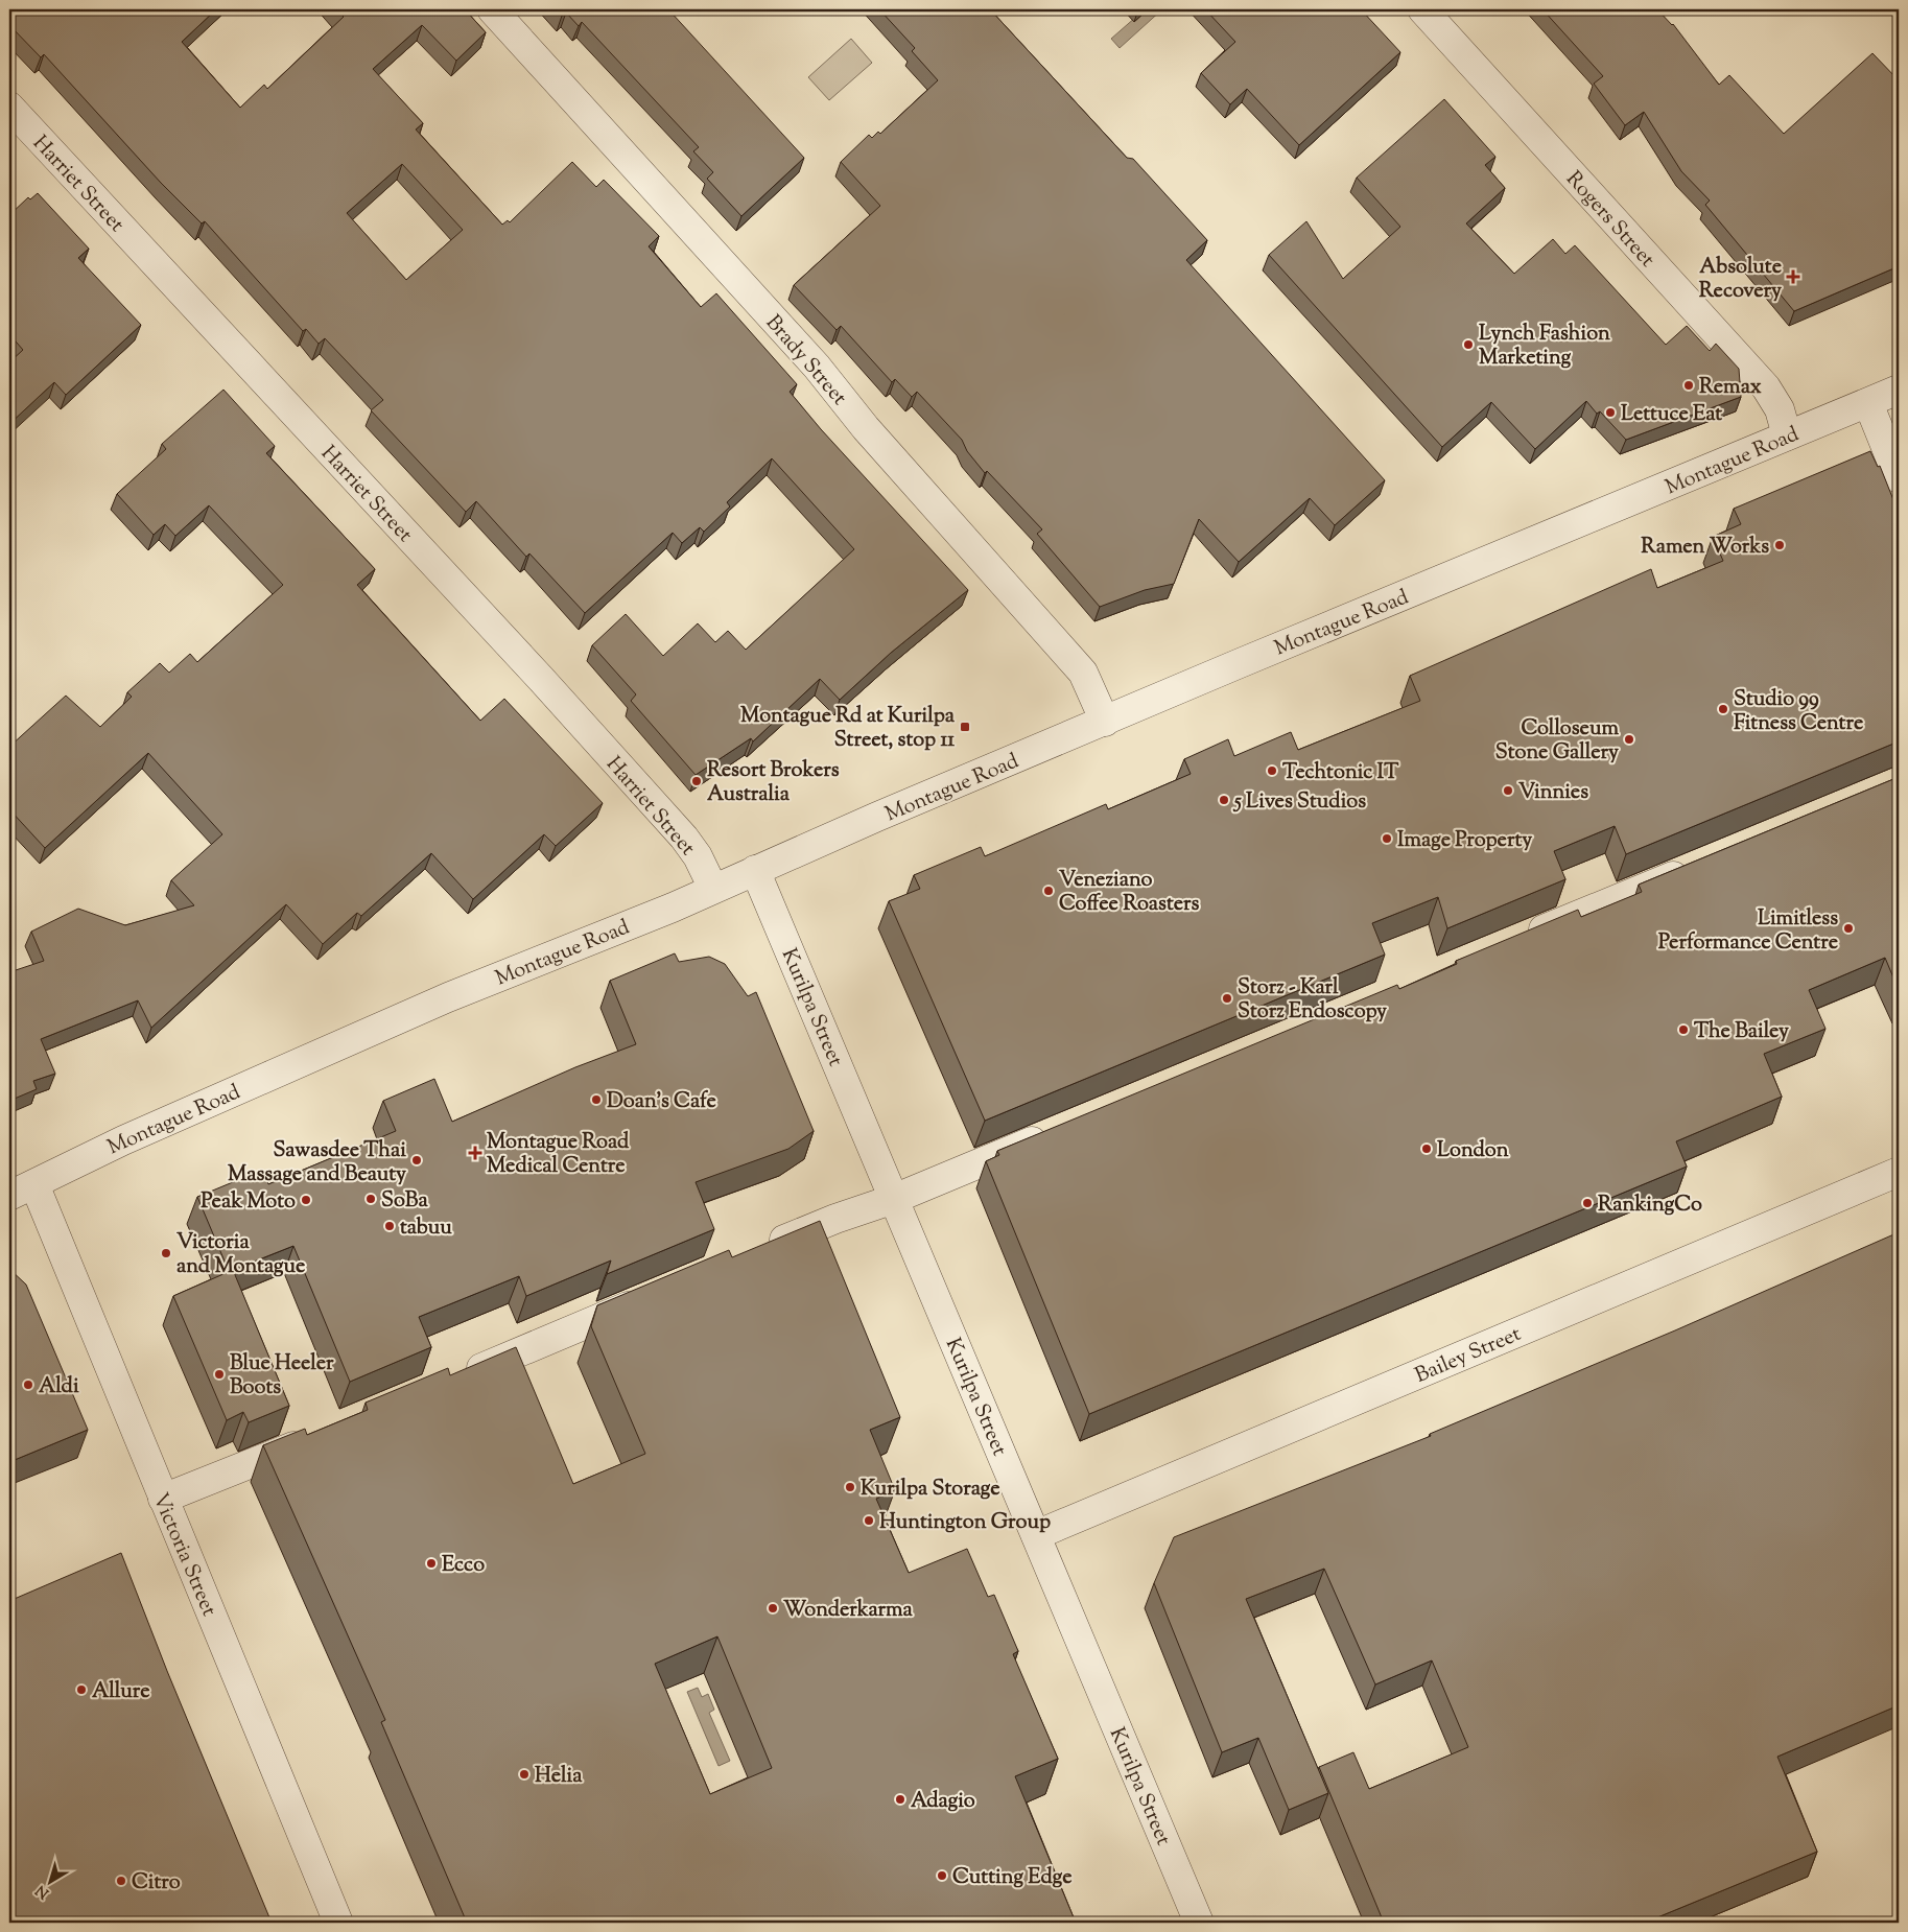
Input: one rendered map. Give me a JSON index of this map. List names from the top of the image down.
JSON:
{
  "streets": {
    "street": [
      "Harriet Street",
      "Rogers Street",
      "Brady Street",
      "Montague Road",
      "Kurilpa Street",
      "Bailey Street",
      "Victoria Street"
    ]
  },
  "crossings": [
    ["Harriet Street", "Montague Road"],
    ["Rogers Street", "Montague Road"],
    ["Brady Street", "Montague Road"],
    ["Montague Road", "Kurilpa Street"],
    ["Montague Road", "Victoria Street"],
    ["Kurilpa Street", "Bailey Street"]
  ],
  "places": {
    "health": ["Absolute Recovery", "Montague Road Medical Centre"],
    "other": [
      "Lynch Fashion Marketing",
      "Remax",
      "Lettuce Eat",
      "Ramen Works",
      "Studio 99 Fitness Centre",
      "Colloseum Stone Gallery",
      "Techtonic IT",
      "Resort Brokers Australia",
      "Vinnies",
      "5 Lives Studios",
      "Image Property",
      "Veneziano Coffee Roasters",
      "Limitless Performance Centre",
      "Storz - Karl Storz Endoscopy",
      "The Bailey",
      "Doan's Cafe",
      "London",
      "Sawasdee Thai Massage and Beauty",
      "SoBa",
      "Peak Moto",
      "RankingCo",
      "tabuu",
      "Victoria and Montague",
      "Blue Heeler Boots",
      "Aldi",
      "Kurilpa Storage",
      "Huntington Group",
      "Ecco",
      "Wonderkarma",
      "Allure",
      "Helia",
      "Adagio",
      "Cutting Edge",
      "Citro"
    ],
    "transit": ["Montague Rd at Kurilpa Street, stop 11"]
  },
  "north": "bottom left"
}
